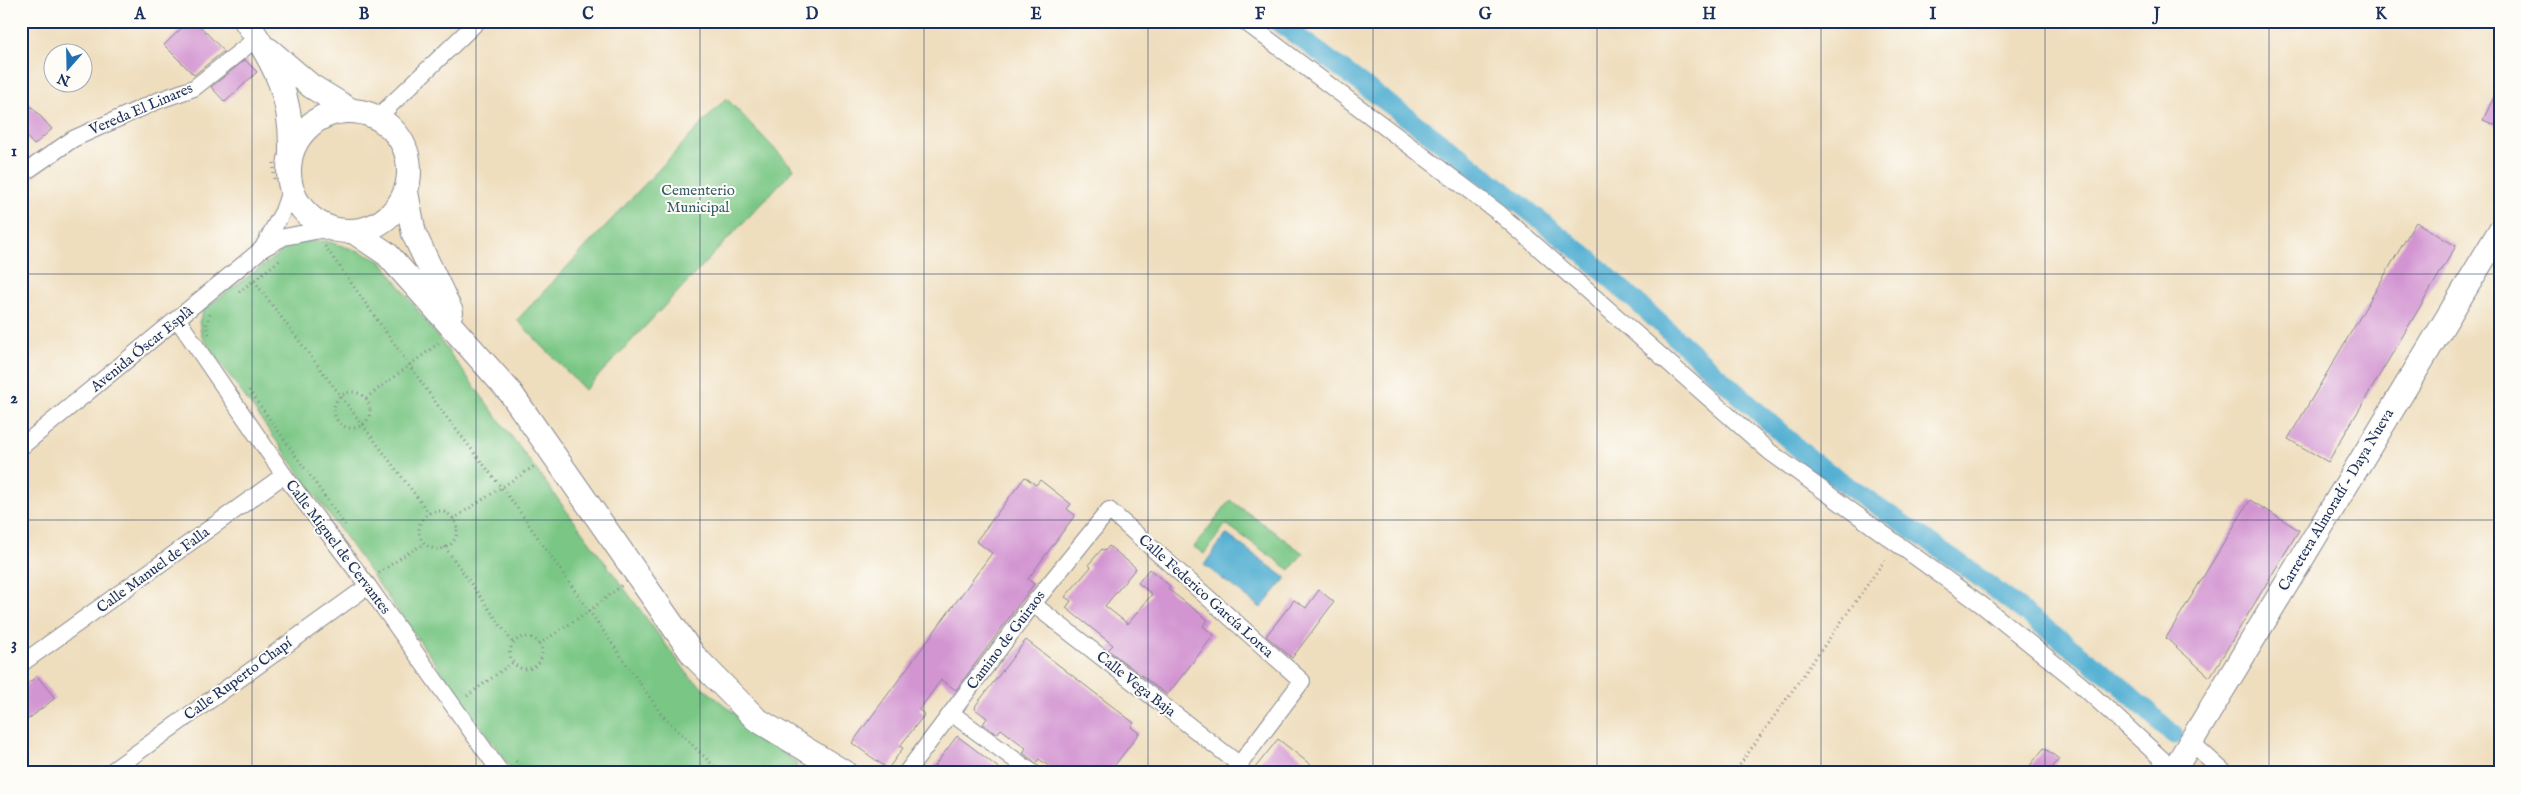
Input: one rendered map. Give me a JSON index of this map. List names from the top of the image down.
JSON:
{
  "streets": {
    "street": [
      "Vereda El Linares",
      "Avenida Óscar Esplà",
      "Carretera Almoradí - Daya Nueva",
      "Calle Miguel de Cervantes",
      "Calle Manuel de Falla",
      "Calle Federico García Lorca",
      "Camino de Guiraos",
      "Calle Ruperto Chapí",
      "Calle Vega Baja"
    ]
  },
  "crossings": [
    ["Avenida Óscar Esplà", "Calle Miguel de Cervantes"],
    ["Calle Miguel de Cervantes", "Calle Manuel de Falla"],
    ["Calle Miguel de Cervantes", "Calle Ruperto Chapí"],
    ["Calle Federico García Lorca", "Camino de Guiraos"],
    ["Calle Federico García Lorca", "Calle Vega Baja"],
    ["Camino de Guiraos", "Calle Vega Baja"]
  ],
  "parks": ["Cementerio Municipal"],
  "north": "bottom",
  "grid": {
    "columns": [
      "A",
      "B",
      "C",
      "D",
      "E",
      "F",
      "G",
      "H",
      "I",
      "J",
      "K"
    ],
    "rows": ["1", "2", "3"]
  }
}
